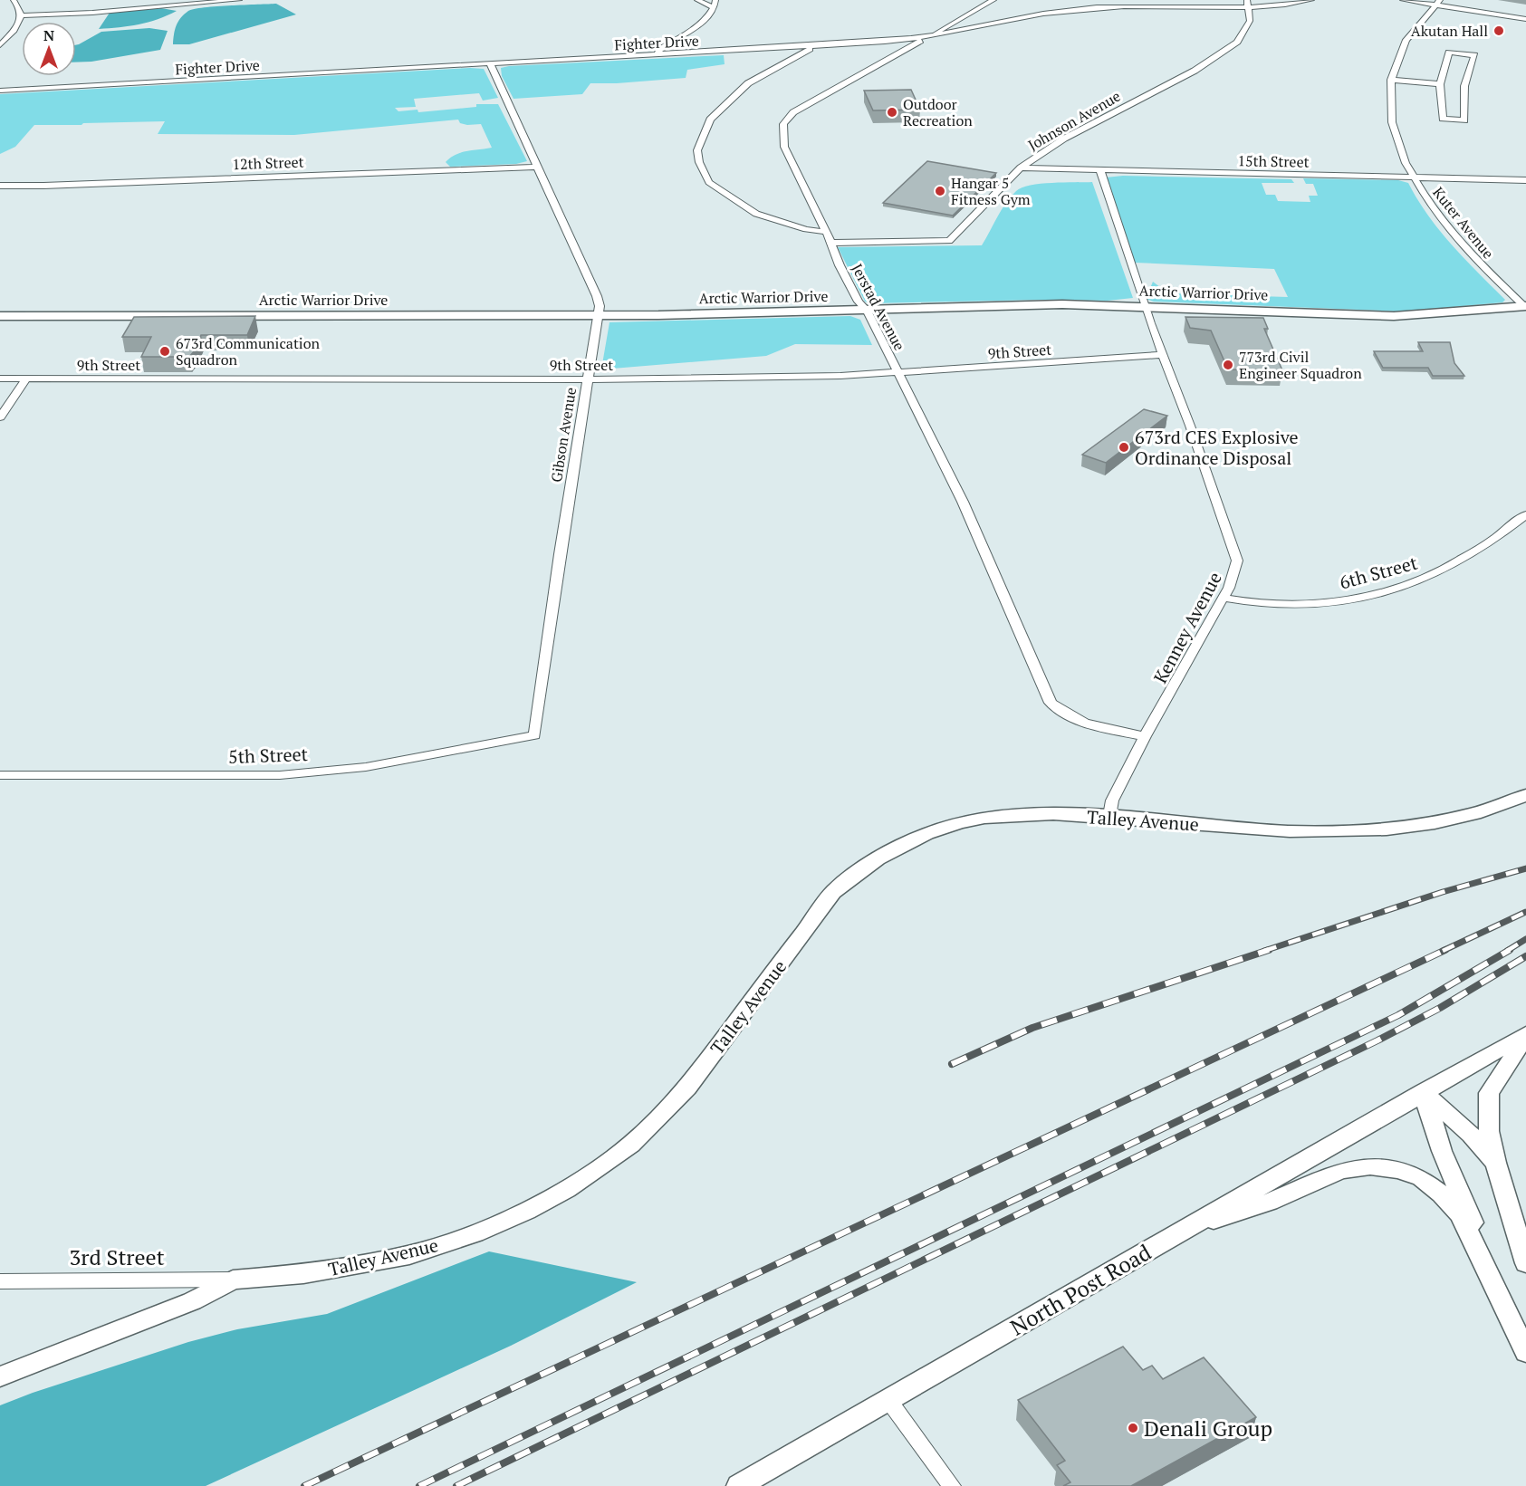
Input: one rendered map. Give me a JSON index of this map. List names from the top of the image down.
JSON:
{
  "streets": {
    "main road": ["Arctic Warrior Drive"],
    "street": [
      "Fighter Drive",
      "Johnson Avenue",
      "15th Street",
      "12th Street",
      "Kuter Avenue",
      "Jerstad Avenue",
      "9th Street",
      "Gibson Avenue",
      "6th Street",
      "Kenney Avenue",
      "5th Street",
      "Talley Avenue",
      "3rd Street",
      "North Post Road"
    ]
  },
  "crossings": [
    ["Fighter Drive", "Johnson Avenue"],
    ["Fighter Drive", "Jerstad Avenue"],
    ["Fighter Drive", "Gibson Avenue"],
    ["Johnson Avenue", "15th Street"],
    ["Johnson Avenue", "Jerstad Avenue"],
    ["15th Street", "Kuter Avenue"],
    ["15th Street", "Kenney Avenue"],
    ["12th Street", "Gibson Avenue"],
    ["Kuter Avenue", "Arctic Warrior Drive"],
    ["Arctic Warrior Drive", "Jerstad Avenue"],
    ["Arctic Warrior Drive", "Gibson Avenue"],
    ["Arctic Warrior Drive", "Kenney Avenue"],
    ["Jerstad Avenue", "9th Street"],
    ["Jerstad Avenue", "Kenney Avenue"],
    ["9th Street", "Gibson Avenue"],
    ["9th Street", "Kenney Avenue"],
    ["Gibson Avenue", "5th Street"],
    ["6th Street", "Kenney Avenue"],
    ["Kenney Avenue", "Talley Avenue"],
    ["Talley Avenue", "3rd Street"]
  ],
  "places": [
    "Akutan Hall",
    "Outdoor Recreation",
    "Hangar 5 Fitness Gym",
    "673rd Communication Squadron",
    "773rd Civil Engineer Squadron",
    "673rd CES Explosive Ordinance Disposal",
    "Denali Group"
  ],
  "north": "top"
}
